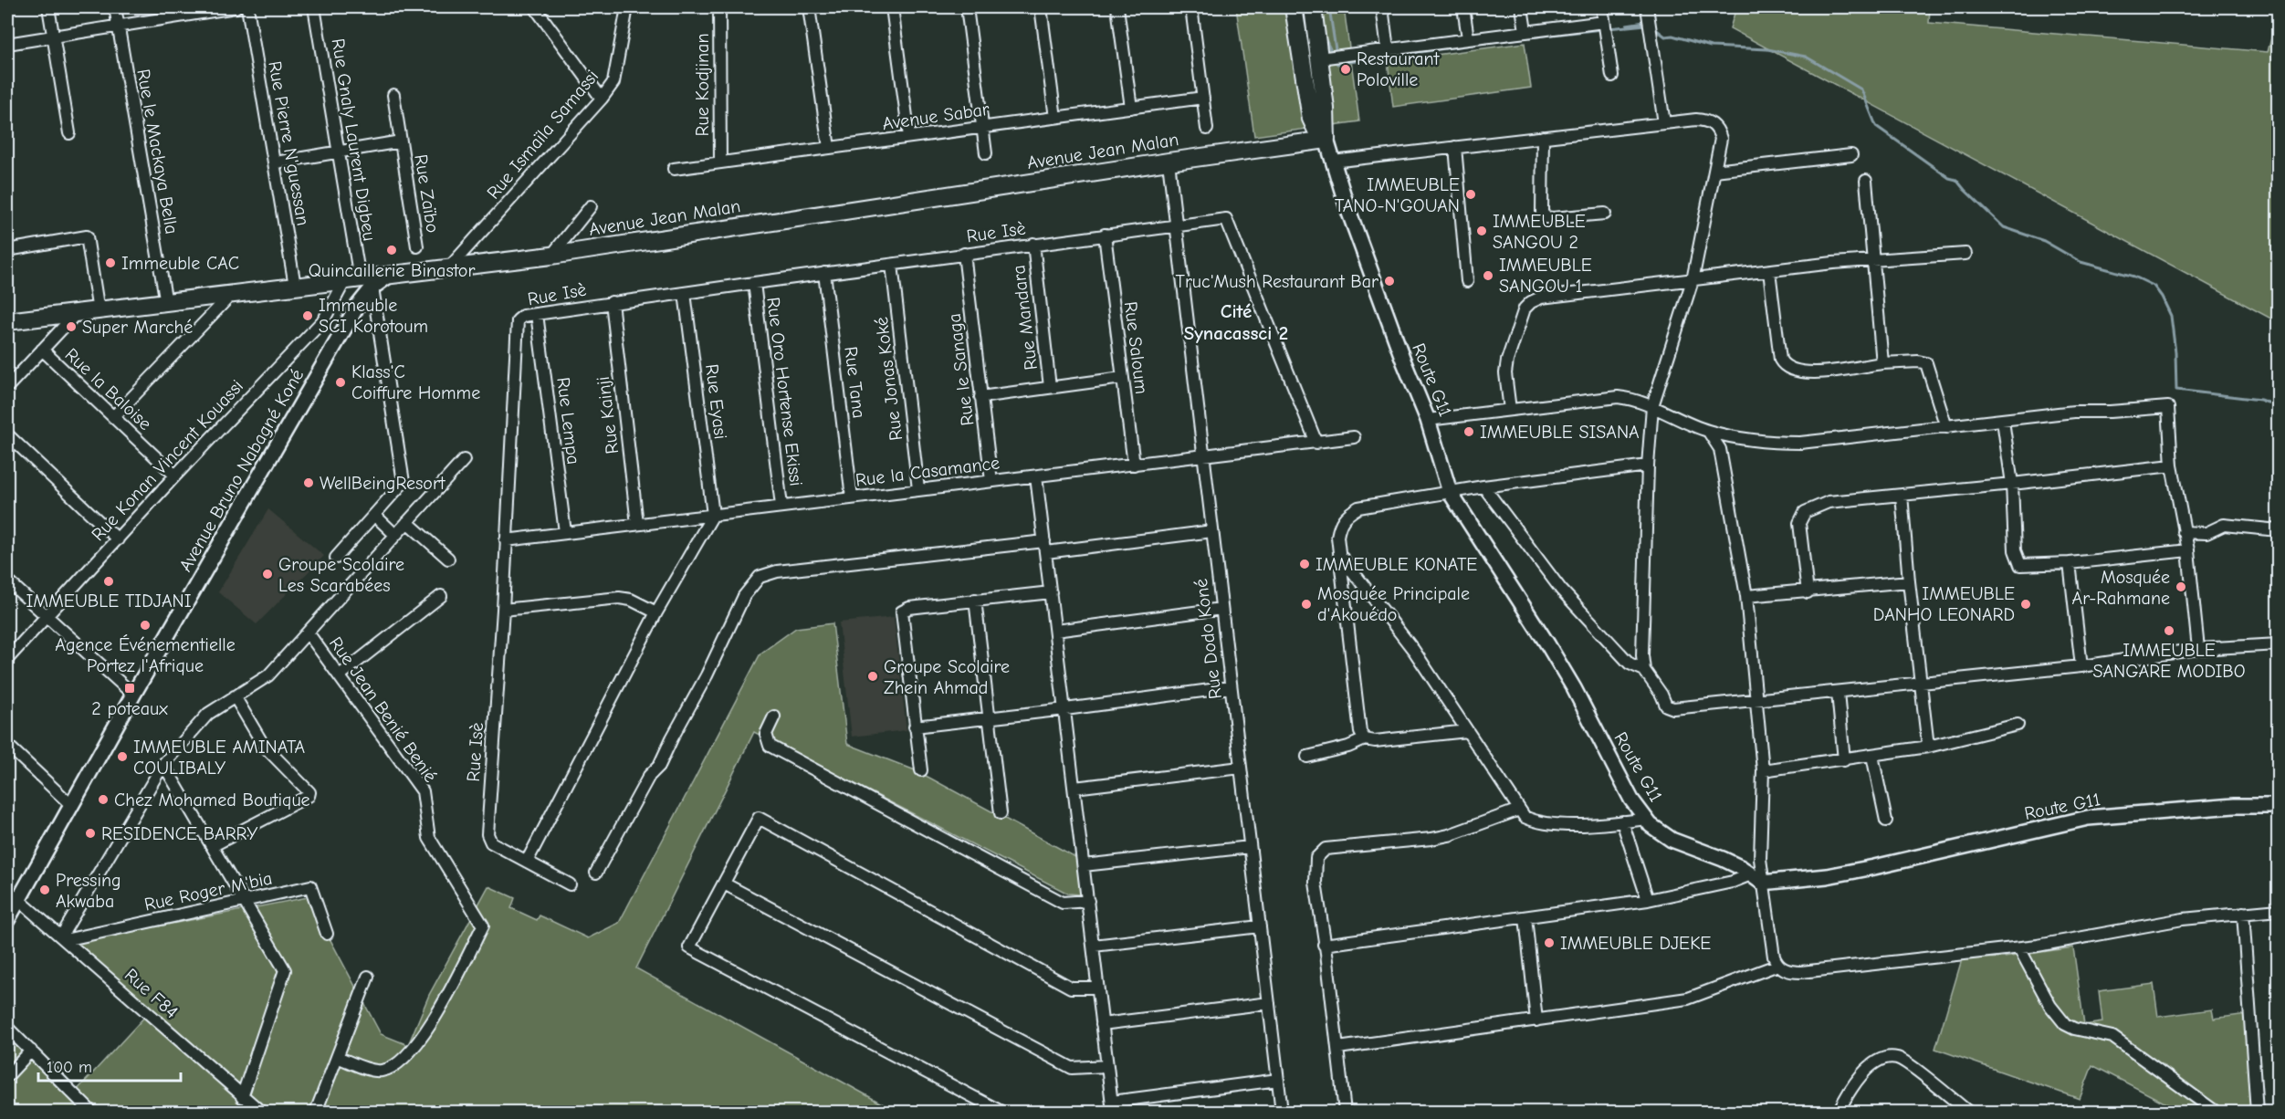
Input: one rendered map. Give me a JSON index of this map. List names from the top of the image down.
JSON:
{
  "streets": {
    "main road": ["Avenue Jean Malan"],
    "street": [
      "Rue Kodjinan",
      "Avenue Sabar",
      "Rue Ismaïla Samassi",
      "Rue Gnaly Laurent Digbeu",
      "Rue Pierre N'guessan",
      "Rue le Mackaya Bella",
      "Rue Zaïbo",
      "Rue Isè",
      "Rue Mandara",
      "Rue Saloum",
      "Rue le Sanaga",
      "Rue Jonas Koké",
      "Route G11",
      "Rue Tana",
      "Rue la Baloise",
      "Rue Oro Hortense Ekissi",
      "Rue Eyasi",
      "Rue Kainji",
      "Rue Lempa",
      "Rue Konan Vincent Kouassi",
      "Avenue Bruno Nabagné Koné",
      "Rue la Casamance",
      "Rue Dodo Koné",
      "Rue Jean Benié Benié",
      "Rue Roger M'bia",
      "Rue F84"
    ]
  },
  "crossings": [
    ["Rue Kodjinan", "Avenue Sabar"],
    ["Rue Ismaïla Samassi", "Avenue Jean Malan"],
    ["Rue Gnaly Laurent Digbeu", "Avenue Jean Malan"],
    ["Rue Gnaly Laurent Digbeu", "Rue Zaïbo"],
    ["Rue Gnaly Laurent Digbeu", "Rue Konan Vincent Kouassi"],
    ["Rue Gnaly Laurent Digbeu", "Avenue Bruno Nabagné Koné"],
    ["Rue Pierre N'guessan", "Avenue Jean Malan"],
    ["Rue Pierre N'guessan", "Rue Zaïbo"],
    ["Avenue Jean Malan", "Rue le Mackaya Bella"],
    ["Avenue Jean Malan", "Route G11"],
    ["Avenue Jean Malan", "Rue Konan Vincent Kouassi"],
    ["Avenue Jean Malan", "Avenue Bruno Nabagné Koné"],
    ["Avenue Jean Malan", "Rue Dodo Koné"],
    ["Rue Isè", "Rue Mandara"],
    ["Rue Isè", "Rue Saloum"],
    ["Rue Isè", "Rue le Sanaga"],
    ["Rue Isè", "Rue Jonas Koké"],
    ["Rue Isè", "Rue Tana"],
    ["Rue Isè", "Rue Oro Hortense Ekissi"],
    ["Rue Isè", "Rue Eyasi"],
    ["Rue Isè", "Rue Kainji"],
    ["Rue Isè", "Rue Lempa"],
    ["Rue Isè", "Rue la Casamance"],
    ["Rue Isè", "Rue Dodo Koné"],
    ["Rue Saloum", "Rue la Casamance"],
    ["Rue le Sanaga", "Rue la Casamance"],
    ["Rue Jonas Koké", "Rue la Casamance"],
    ["Rue Tana", "Rue la Casamance"],
    ["Rue la Baloise", "Rue Konan Vincent Kouassi"],
    ["Rue Oro Hortense Ekissi", "Rue la Casamance"],
    ["Rue Eyasi", "Rue la Casamance"],
    ["Rue Kainji", "Rue la Casamance"],
    ["Rue Lempa", "Rue la Casamance"],
    ["Rue Konan Vincent Kouassi", "Avenue Bruno Nabagné Koné"],
    ["Avenue Bruno Nabagné Koné", "Rue F84"],
    ["Rue la Casamance", "Rue Dodo Koné"],
    ["Rue Roger M'bia", "Rue F84"]
  ],
  "districts": ["Cité Synacassci 2"],
  "places": {
    "other": [
      "Restaurant Poloville",
      "IMMEUBLE TANO-N'GOUAN",
      "IMMEUBLE SANGOU 2",
      "Quincaillerie Binastor",
      "Immeuble CAC",
      "IMMEUBLE SANGOU 1",
      "Truc'Mush Restaurant Bar",
      "Immeuble SCI Korotoum",
      "Super Marché",
      "Klass'C Coiffure Homme",
      "IMMEUBLE SISANA",
      "WellBeingResort",
      "IMMEUBLE KONATE",
      "Groupe Scolaire Les Scarabées",
      "IMMEUBLE TIDJANI",
      "Mosquée Ar-Rahmane",
      "Mosquée Principale d'Akouédo",
      "IMMEUBLE DANHO LEONARD",
      "Agence Événementielle Portez l'Afrique",
      "IMMEUBLE SANGARE MODIBO",
      "Groupe Scolaire Zhein Ahmad",
      "IMMEUBLE AMINATA COULIBALY",
      "Chez Mohamed Boutique",
      "RESIDENCE BARRY",
      "Pressing Akwaba",
      "IMMEUBLE DJEKE"
    ],
    "transit": ["2 poteaux"]
  },
  "scale_bar": "100 m"
}
